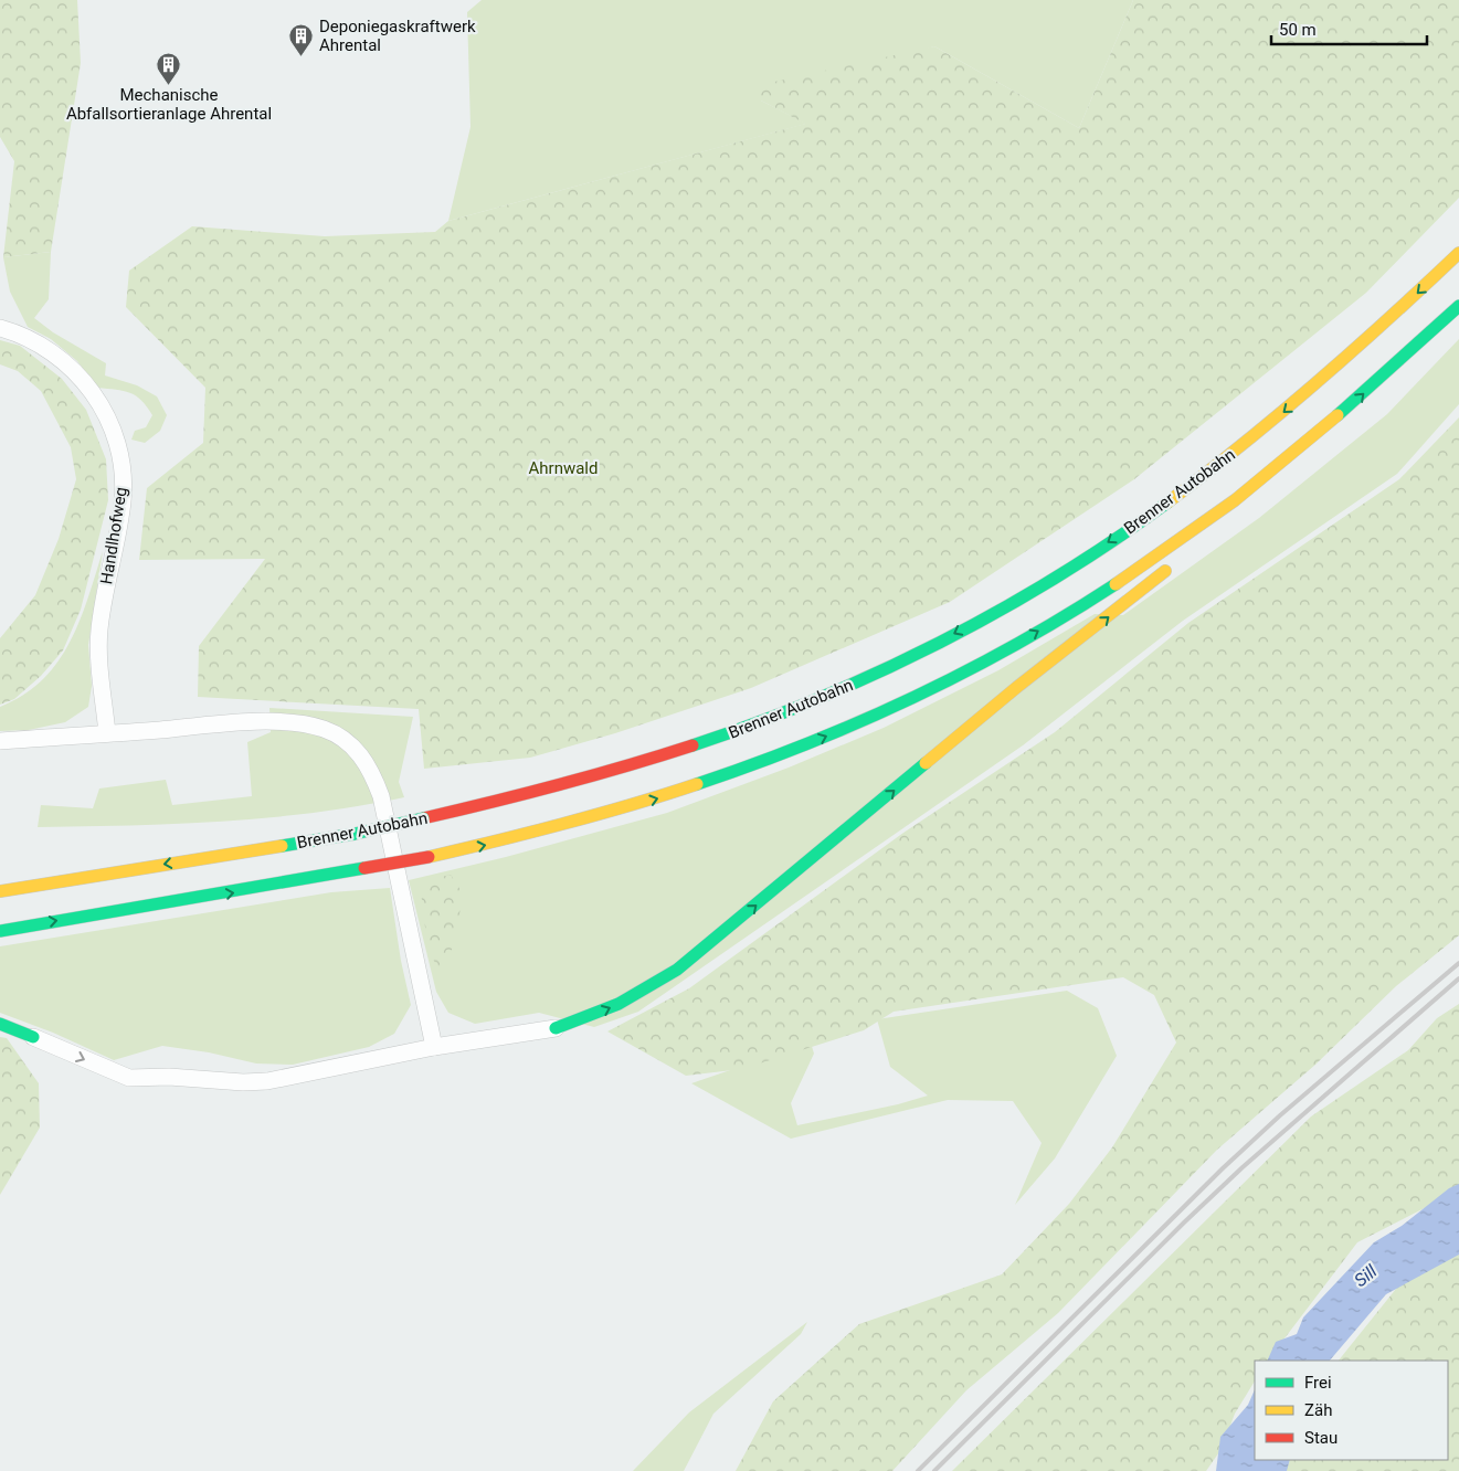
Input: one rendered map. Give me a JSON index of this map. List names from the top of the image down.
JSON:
{
  "streets": {
    "highway": ["Brenner Autobahn"],
    "street": ["Handlhofweg"]
  },
  "water": ["Sill"],
  "parks": ["Ahrnwald"],
  "places": {
    "building": ["Deponiegaskraftwerk Ahrental", "Mechanische Abfallsortieranlage Ahrental"]
  },
  "legend": ["Frei", "Zäh", "Stau"],
  "scale_bar": "50 m"
}
